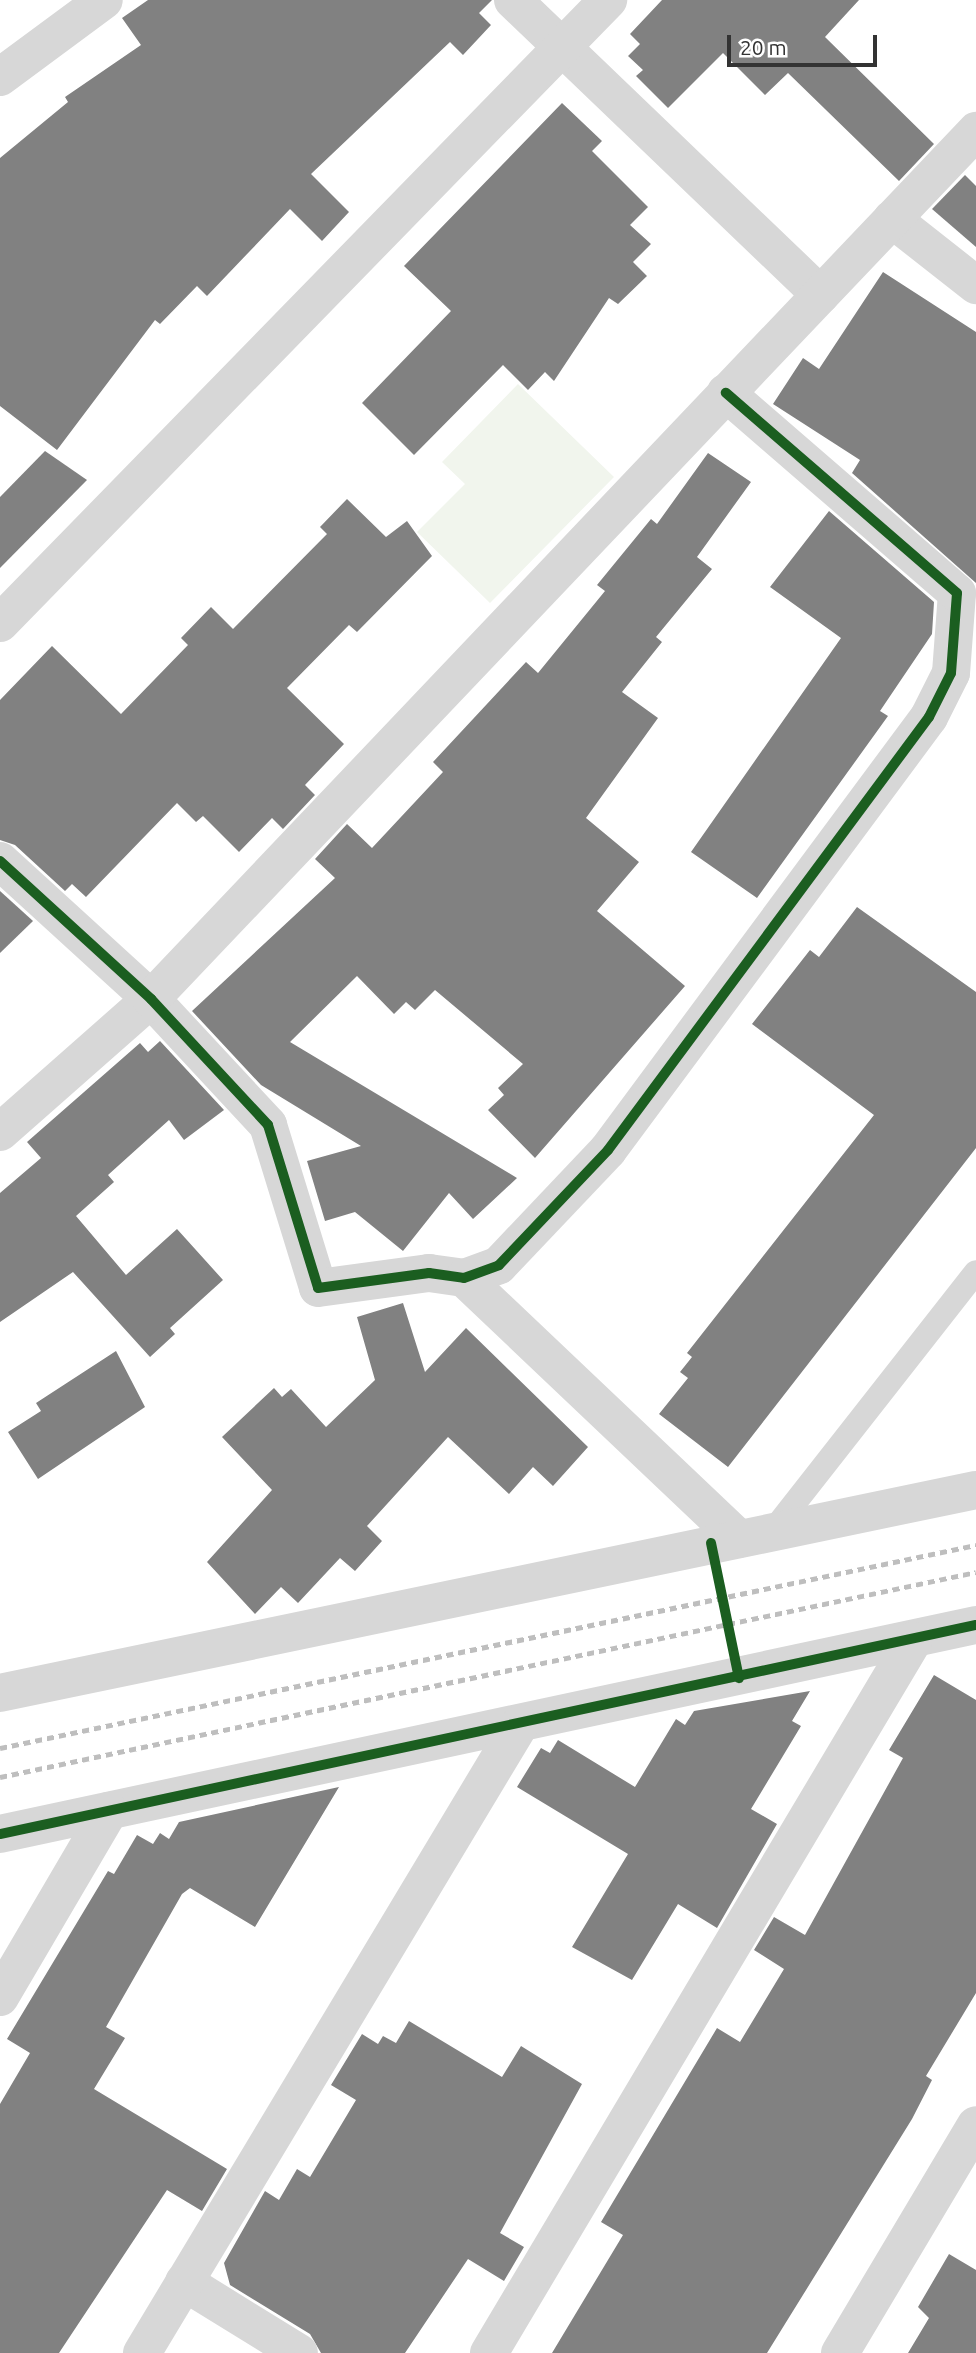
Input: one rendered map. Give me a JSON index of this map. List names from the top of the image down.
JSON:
{
  "scale_bar": "20 m"
}
